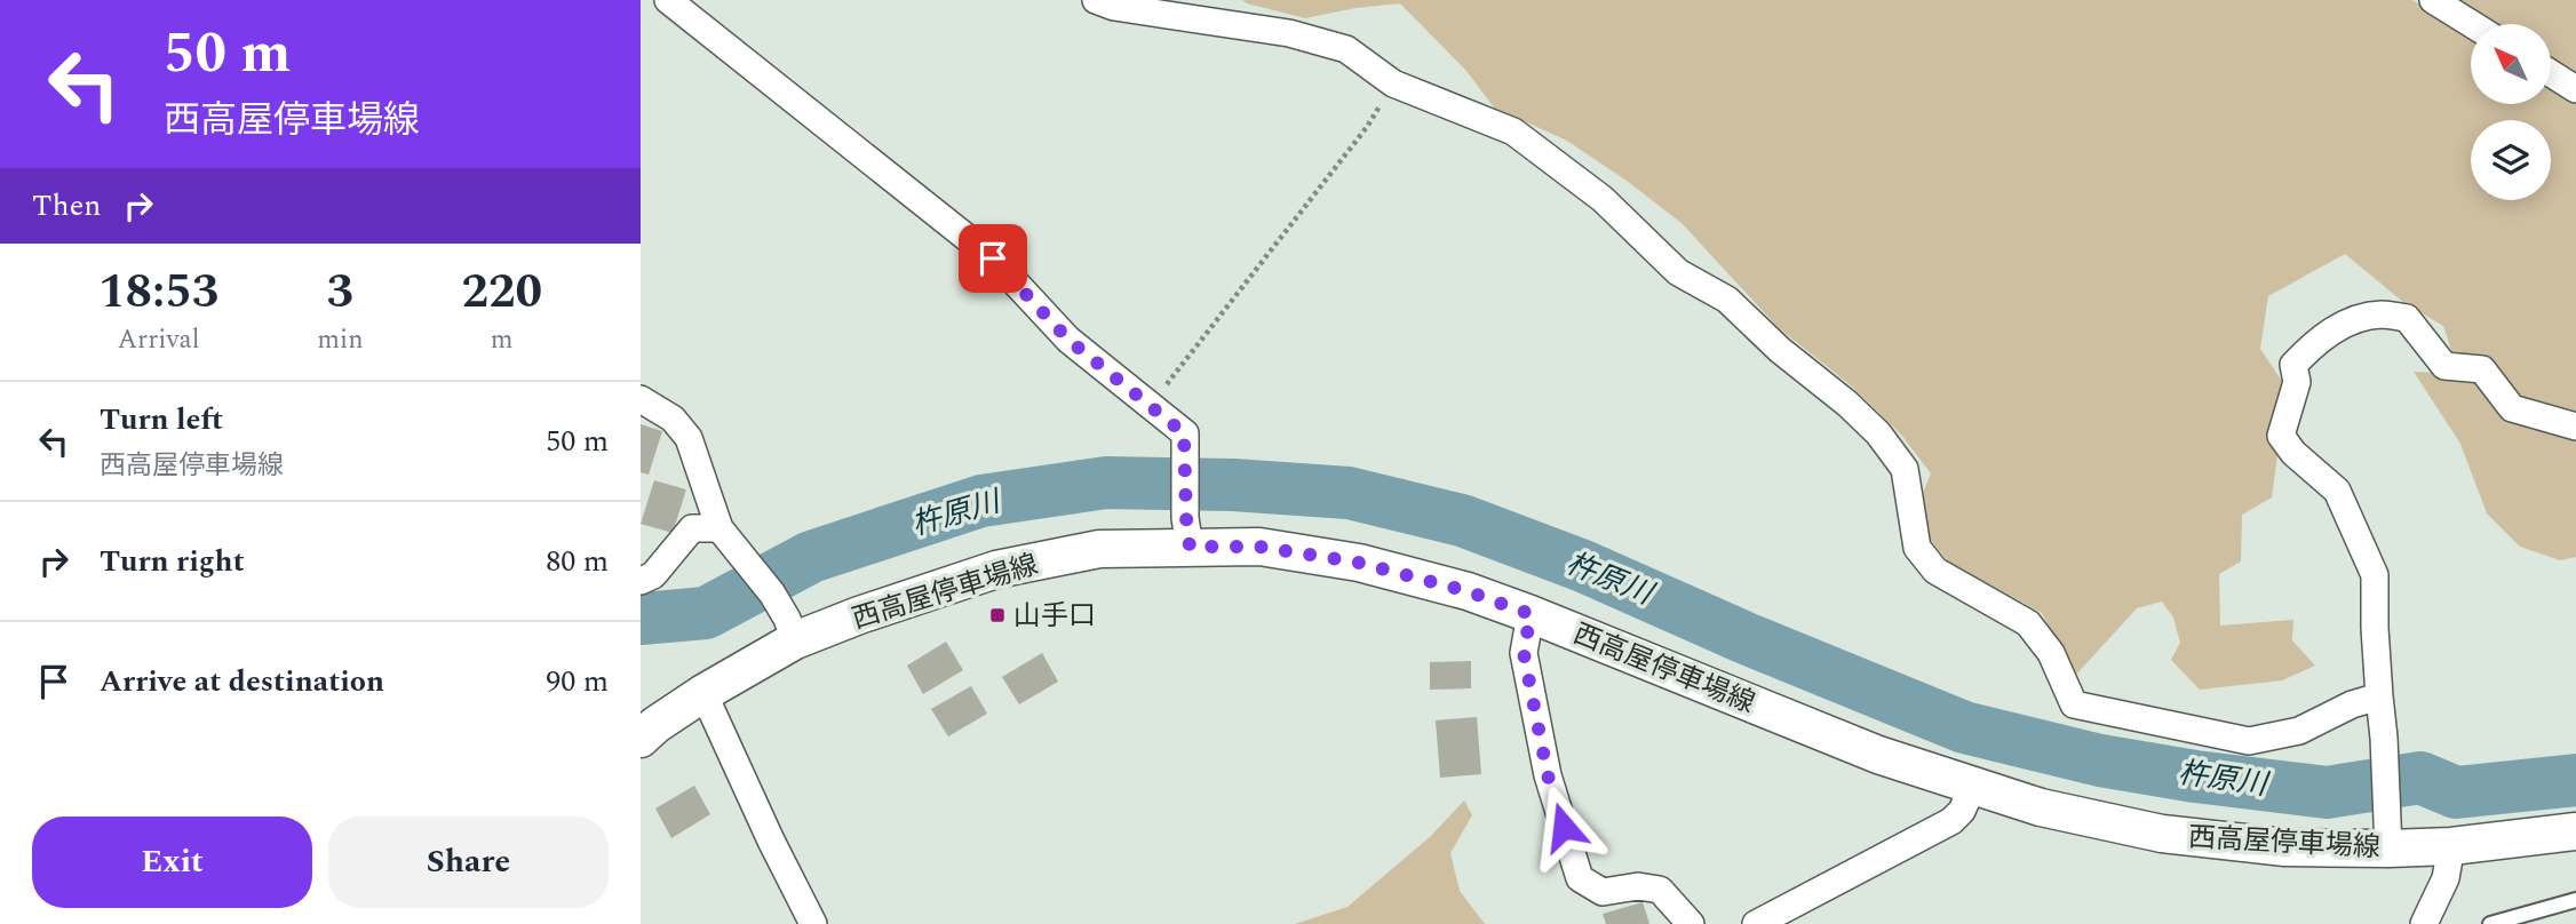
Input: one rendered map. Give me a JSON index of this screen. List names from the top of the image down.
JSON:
{
  "streets": {
    "main road": ["西高屋停車場線"]
  },
  "water": ["杵原川"],
  "places": {
    "transit": ["山手口"]
  },
  "north": "top left",
  "page": {
    "turn": ["50 m", "西高屋停車場線"],
    "then": "Then",
    "eta": [
      "18:53",
      "Arrival",
      "3",
      "min",
      "220",
      "m"
    ],
    "list": [
      {
        "name": "Turn left",
        "note": "西高屋停車場線",
        "value": "50 m"
      },
      {
        "name": "Turn right",
        "value": "80 m"
      },
      {
        "name": "Arrive at destination",
        "value": "90 m"
      }
    ],
    "buttons": ["Exit", "Share"]
  }
}
